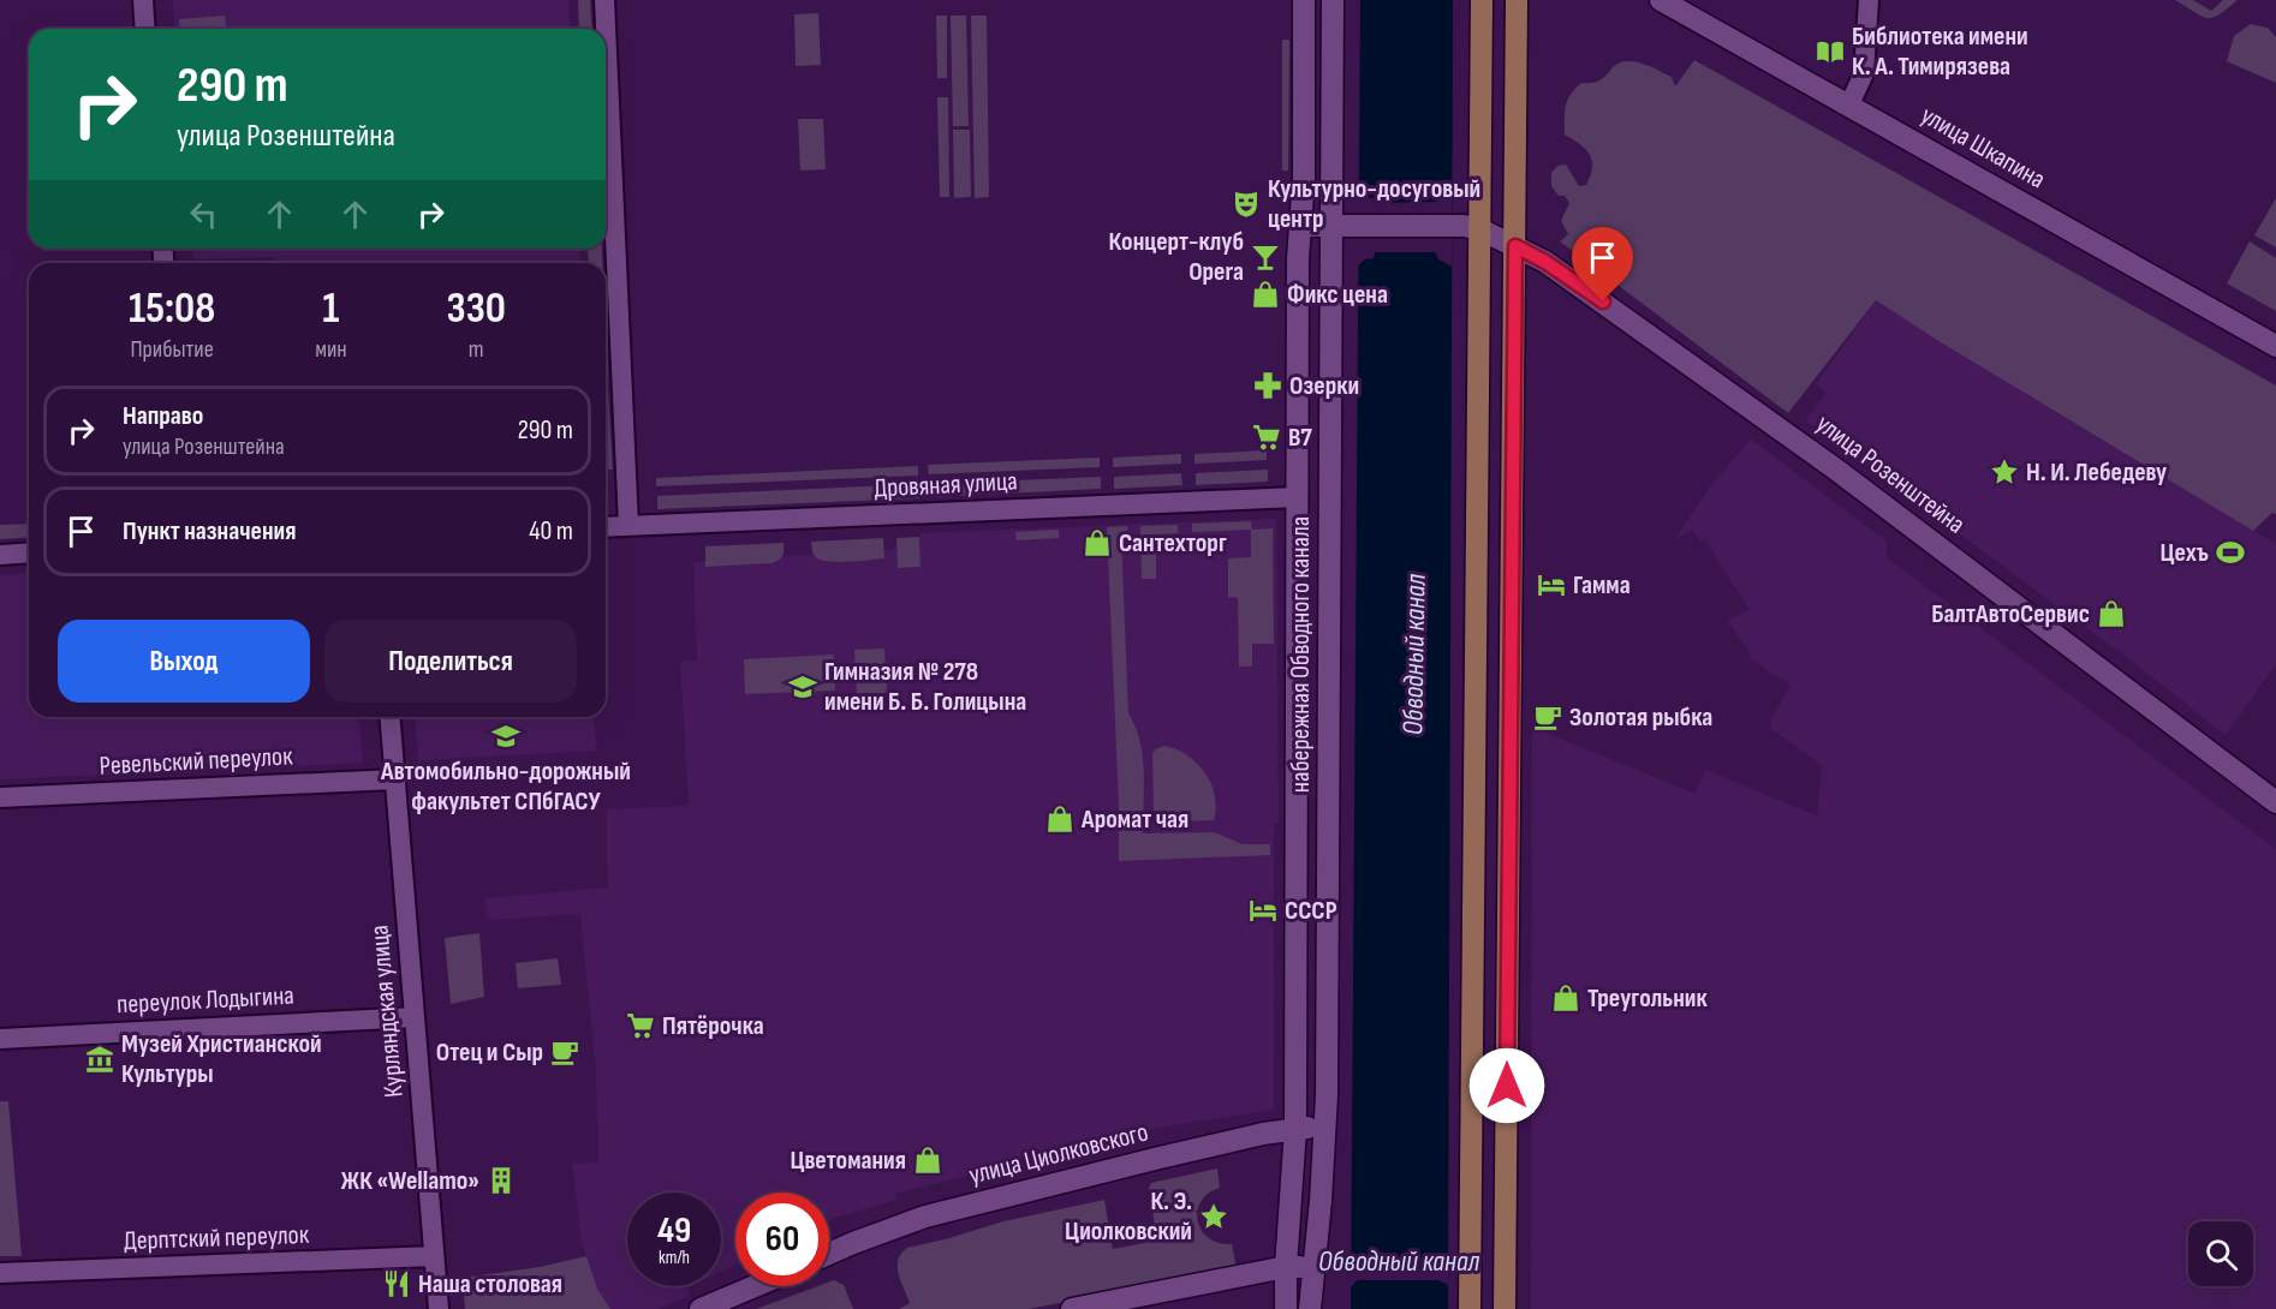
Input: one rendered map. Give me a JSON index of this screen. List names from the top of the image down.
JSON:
{
  "streets": {
    "street": [
      "улица Шкапина",
      "улица Розенштейна",
      "Дровяная улица",
      "набережная Обводного канала",
      "Ревельский переулок",
      "переулок Лодыгина",
      "Курляндская улица",
      "улица Циолковского",
      "Дерптский переулок"
    ]
  },
  "crossings": [
    ["улица Розенштейна", "набережная Обводного канала"],
    ["Дровяная улица", "набережная Обводного канала"],
    ["набережная Обводного канала", "улица Циолковского"],
    ["Ревельский переулок", "Курляндская улица"],
    ["переулок Лодыгина", "Курляндская улица"],
    ["Курляндская улица", "Дерптский переулок"]
  ],
  "water": ["Обводный канал"],
  "places": {
    "library": ["Библиотека имени К. А. Тимирязева"],
    "theatre": ["Культурно-досуговый центр"],
    "bar": ["Концерт-клуб Opera"],
    "shop": [
      "Фикс цена",
      "Сантехторг",
      "БалтАвтоСервис",
      "Аромат чая",
      "Треугольник",
      "Цветомания"
    ],
    "pharmacy": ["Озерки"],
    "supermarket": ["В7", "Пятёрочка"],
    "place": ["Н. И. Лебедеву", "К. Э. Циолковский"],
    "sports": ["Цехъ"],
    "hotel": ["Гамма", "СССР"],
    "school or university": ["Гимназия № 278 имени Б. Б. Голицына", "Автомобильно-дорожный факультет СПбГАСУ"],
    "cafe": ["Золотая рыбка", "Отец и Сыр"],
    "museum": ["Музей Христианской Культуры"],
    "building": ["ЖК «Wellamo»"],
    "restaurant": ["Наша столовая"]
  },
  "page": {
    "turn": ["290 m", "улица Розенштейна"],
    "eta": [
      "15:08",
      "Прибытие",
      "1",
      "мин",
      "330",
      "m"
    ],
    "list": [
      {
        "name": "Направо",
        "note": "улица Розенштейна",
        "value": "290 m"
      },
      {
        "name": "Пункт назначения",
        "value": "40 m"
      }
    ],
    "buttons": ["Выход", "Поделиться"],
    "speed": "49 km/h",
    "limit": "60"
  }
}
